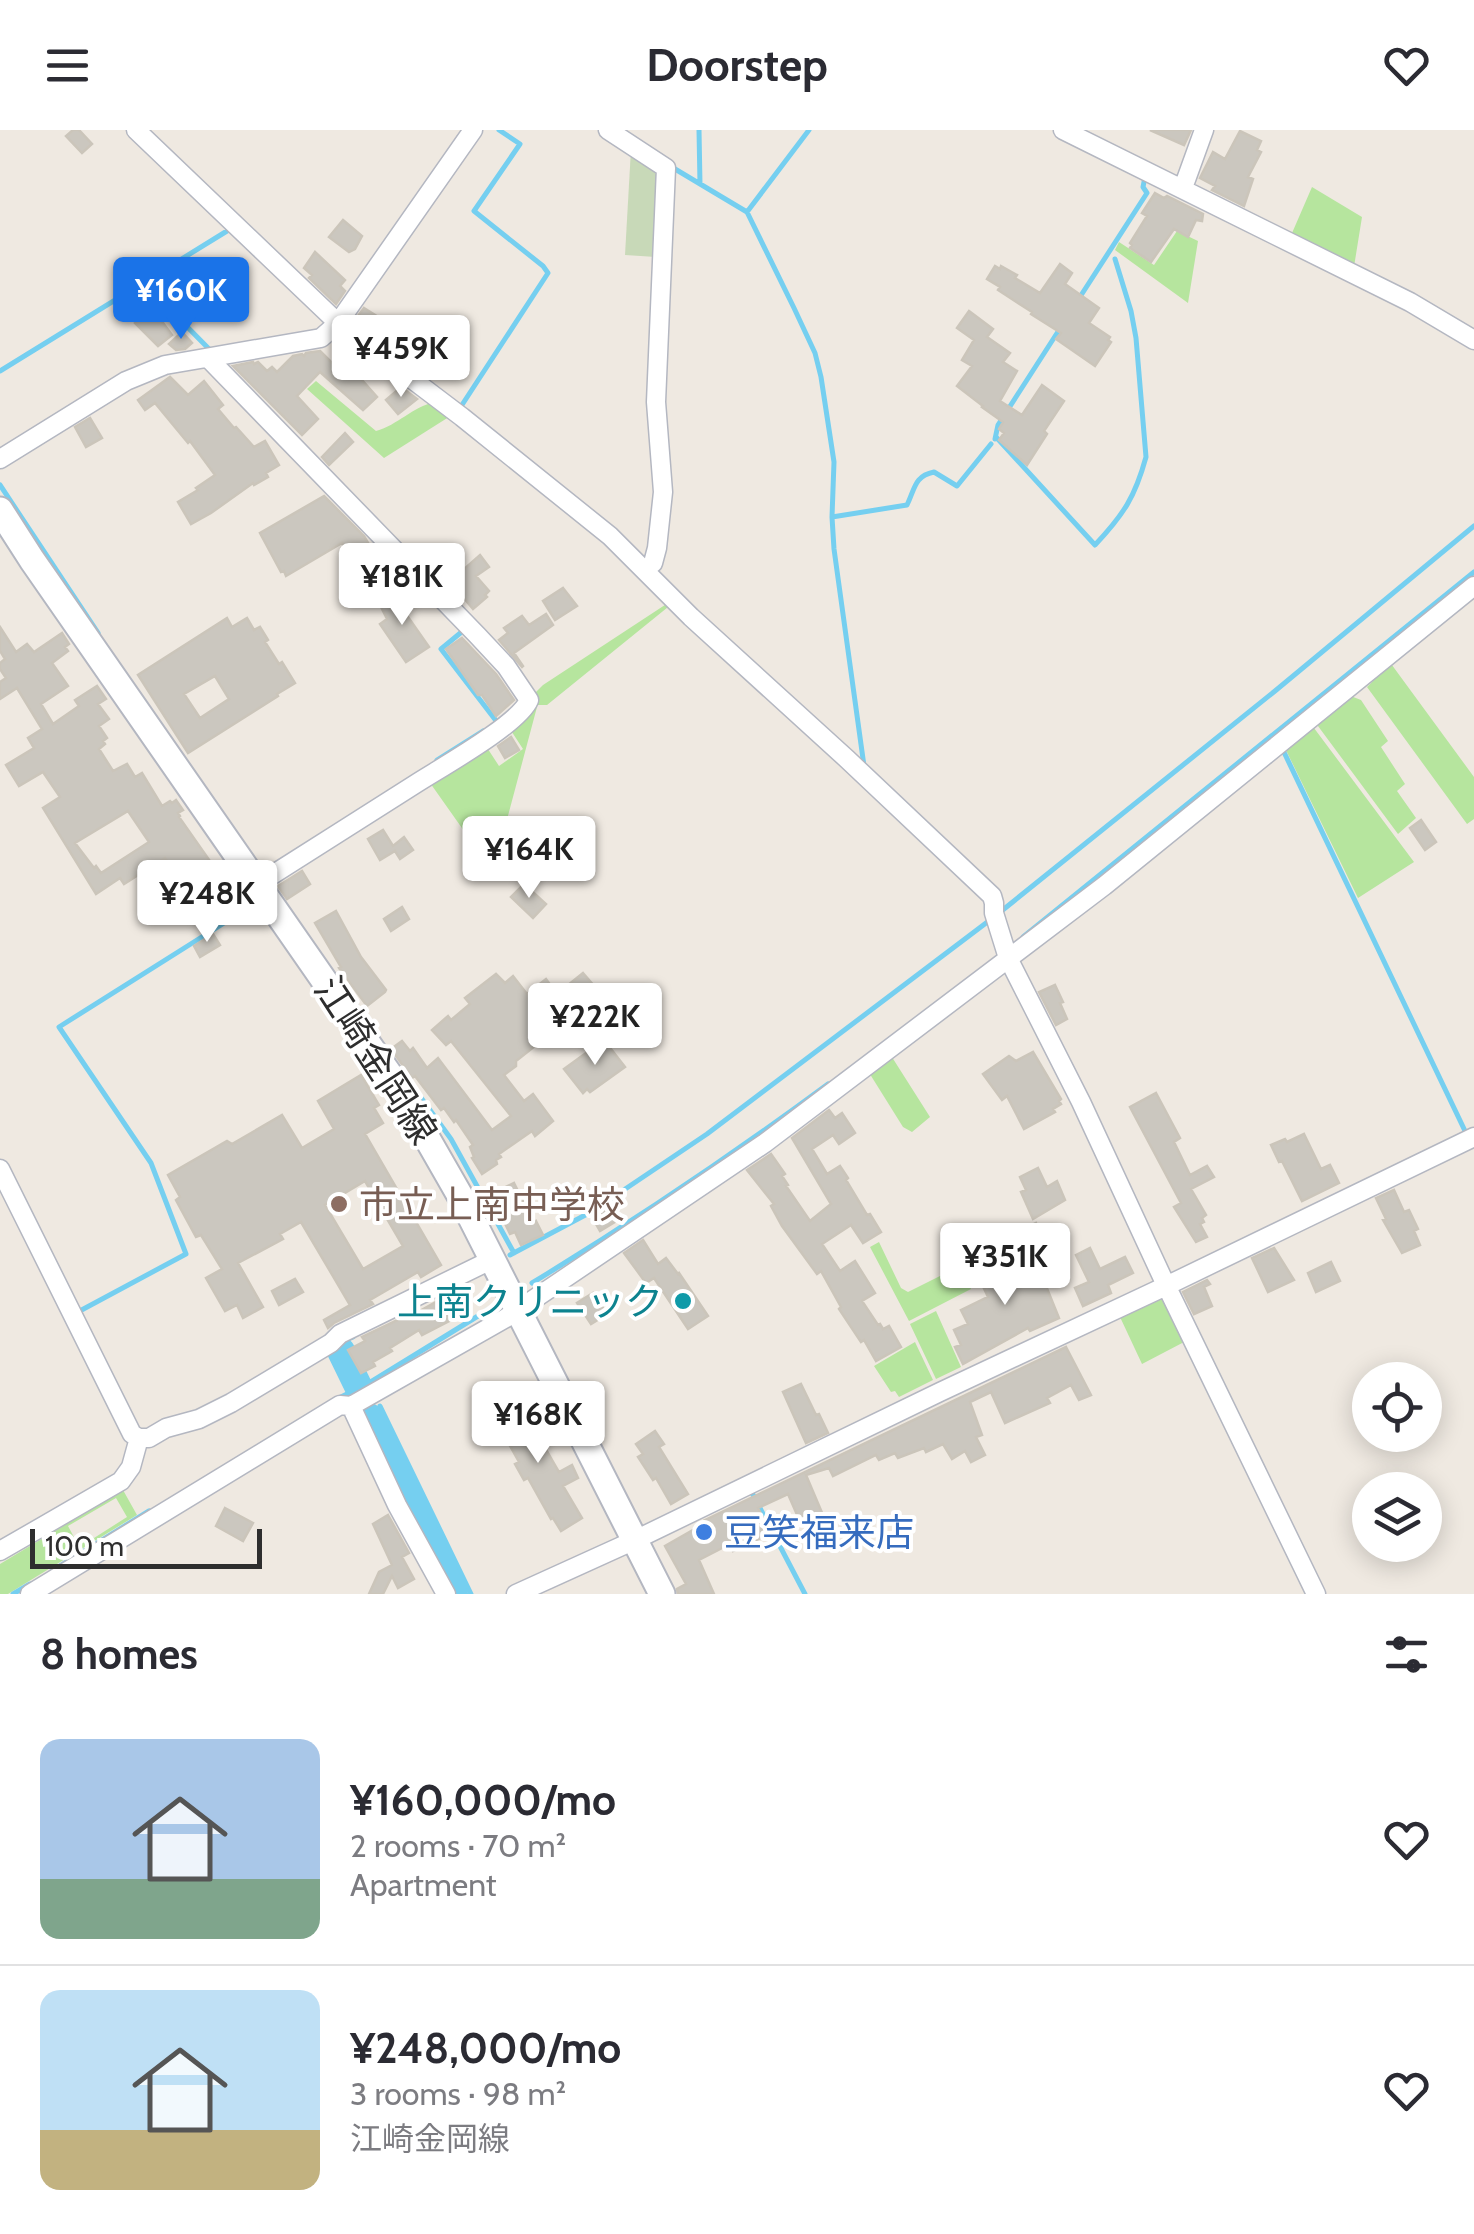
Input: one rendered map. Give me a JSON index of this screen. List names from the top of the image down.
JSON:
{
  "streets": {
    "main road": ["江崎金岡線"]
  },
  "places": ["市立上南中学校", "上南クリニック", "豆笑福来店"],
  "scale_bar": "100 m",
  "page": {
    "header": "Doorstep",
    "price": [
      "¥160K",
      "¥459K",
      "¥181K",
      "¥164K",
      "¥248K",
      "¥222K",
      "¥351K",
      "¥168K"
    ],
    "scale": "100 m",
    "heading": "8 homes",
    "list": [
      {
        "name": "¥160,000/mo",
        "note": "2 rooms · 70 m² · Apartment"
      },
      {
        "name": "¥248,000/mo",
        "note": "3 rooms · 98 m² · 江崎金岡線"
      }
    ]
  }
}
